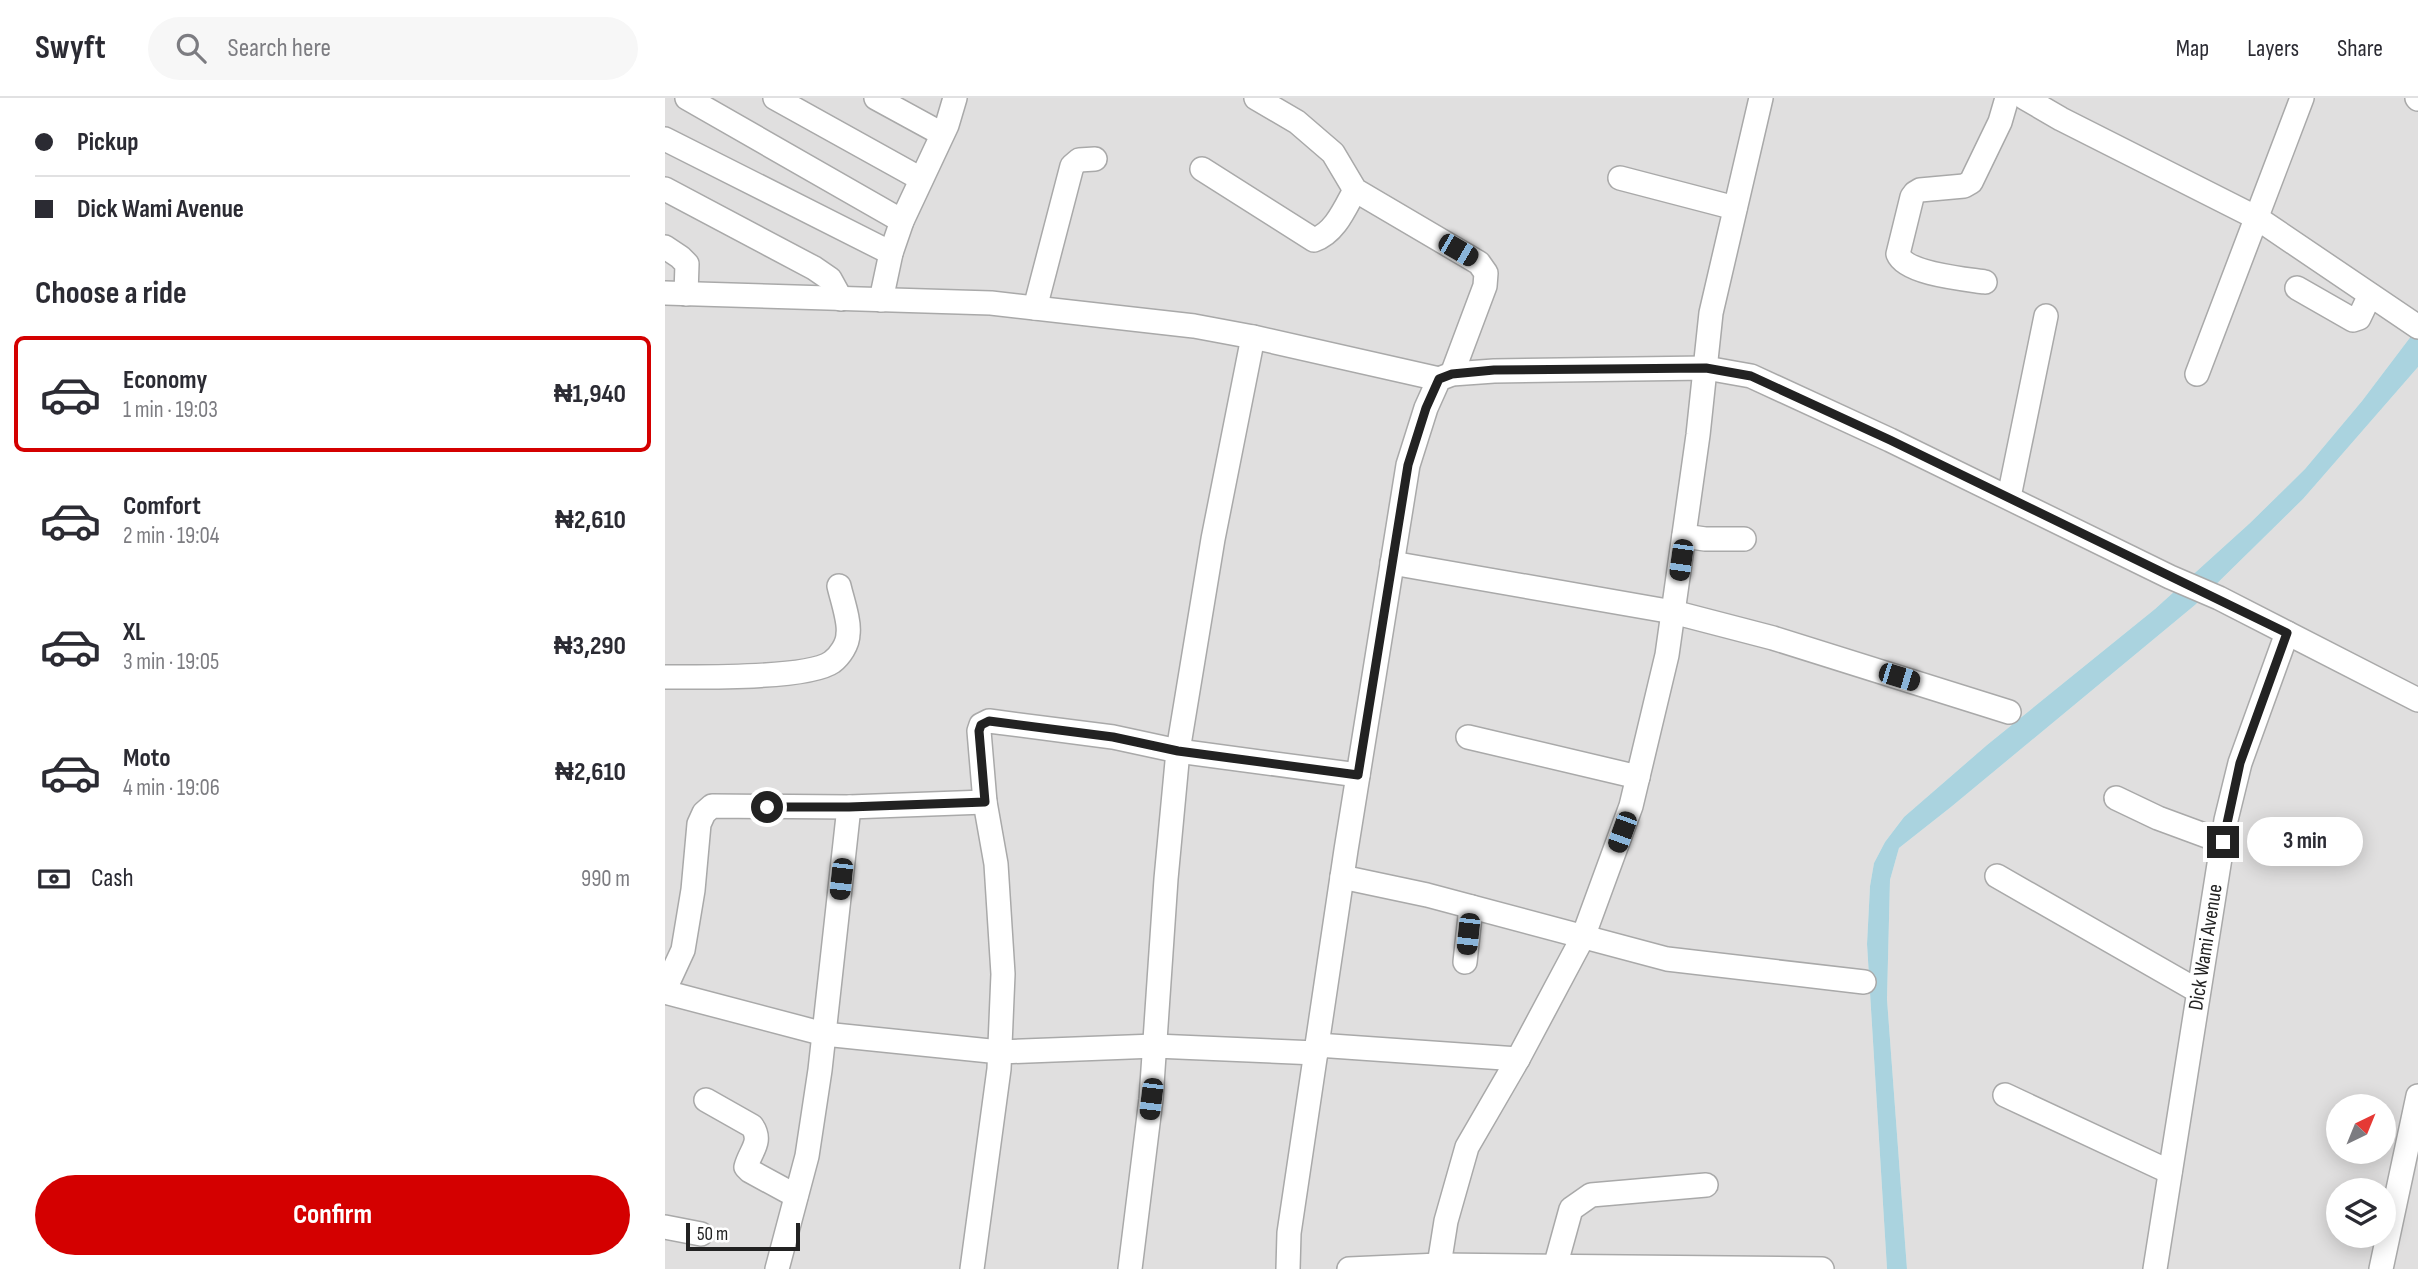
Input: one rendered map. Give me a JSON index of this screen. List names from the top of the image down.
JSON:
{
  "streets": {
    "street": ["Dick Wami Avenue"]
  },
  "scale_bar": "50 m",
  "north": "top right",
  "page": {
    "header": "Swyft",
    "search": "Search here",
    "nav": ["Map", "Layers", "Share"],
    "banner": ["Pickup", "Dick Wami Avenue"],
    "heading": "Choose a ride",
    "list": [
      {
        "name": "Economy",
        "note": "1 min · 19:03",
        "value": "₦1,940"
      },
      {
        "name": "Comfort",
        "note": "2 min · 19:04",
        "value": "₦2,610"
      },
      {
        "name": "XL",
        "note": "3 min · 19:05",
        "value": "₦3,290"
      },
      {
        "name": "Moto",
        "note": "4 min · 19:06",
        "value": "₦2,610"
      }
    ],
    "bubble": "3 min",
    "pay": ["Cash", "990 m"],
    "buttons": "Confirm",
    "scale": "50 m"
  }
}
